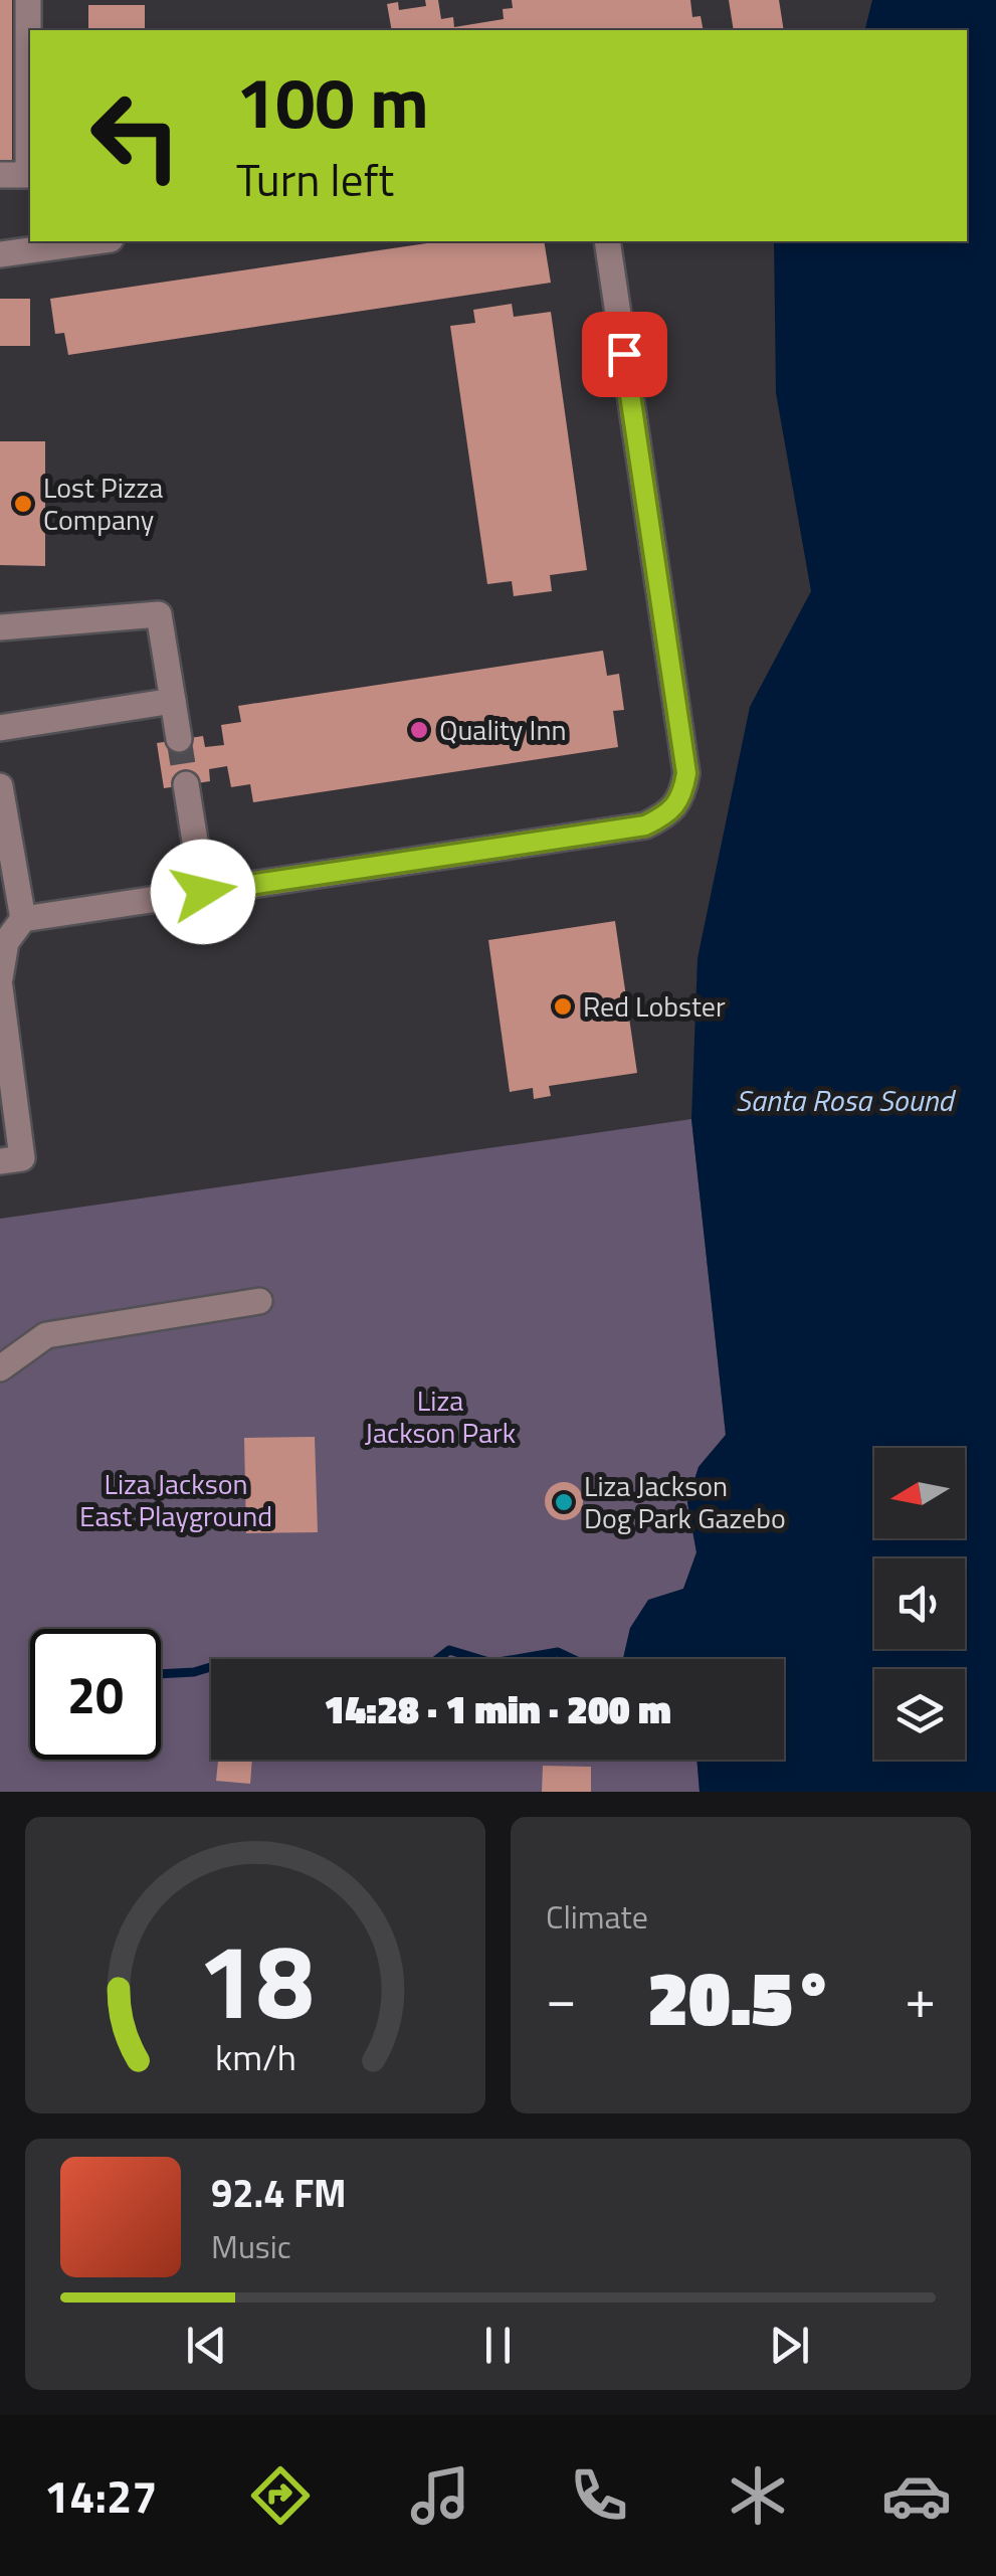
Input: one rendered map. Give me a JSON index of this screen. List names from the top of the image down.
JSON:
{
  "water": ["Santa Rosa Sound"],
  "parks": ["Liza Jackson Park", "Liza Jackson East Playground"],
  "places": [
    "Lost Pizza Company",
    "Quality Inn",
    "Red Lobster",
    "Liza Jackson Dog Park Gazebo"
  ],
  "north": "left",
  "page": {
    "turn": ["100 m", "Turn left"],
    "limit": "20",
    "trip": "14:28 · 1 min · 200 m",
    "tile": "Climate",
    "heat": ["−", "20.5°", "+"],
    "song": ["92.4 FM", "Music"],
    "tabs": "14:27",
    "gauge": ["18", "km/h"]
  }
}
